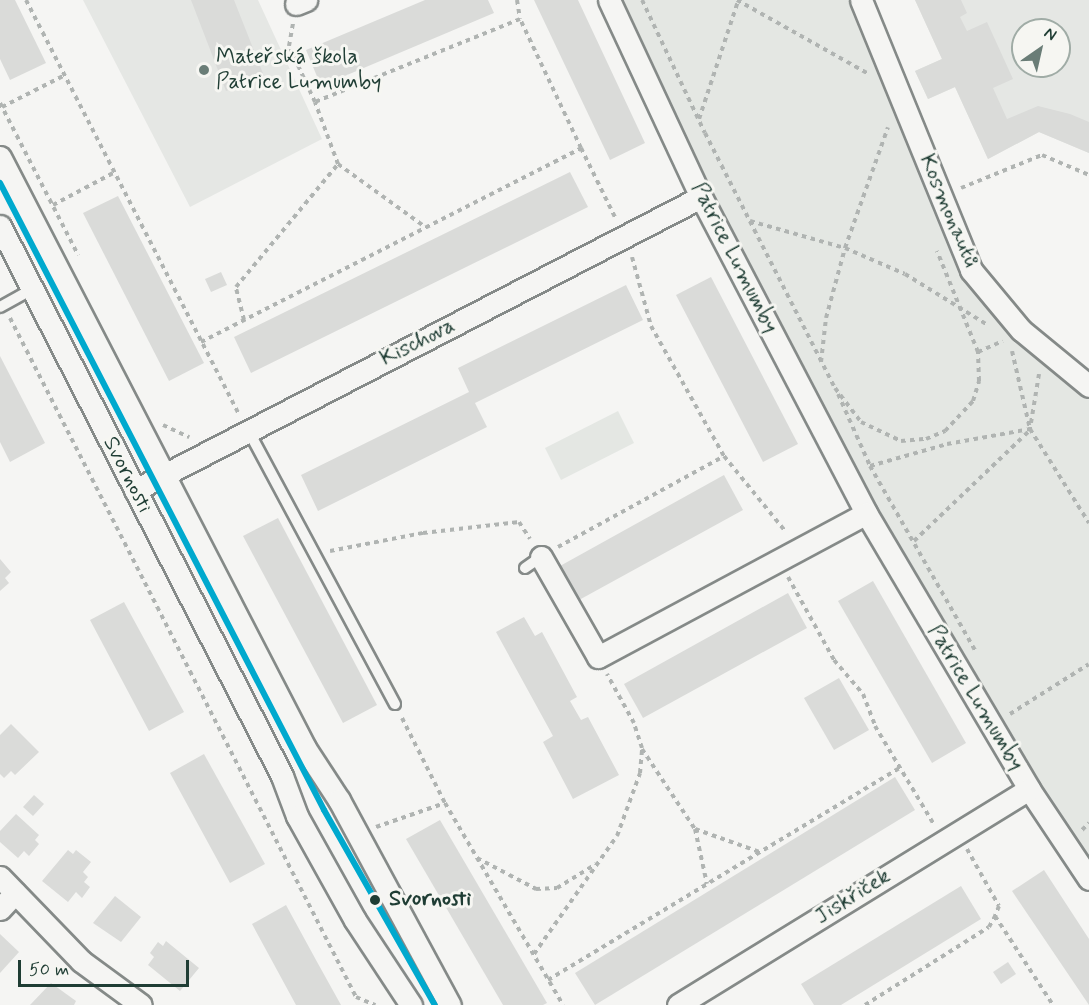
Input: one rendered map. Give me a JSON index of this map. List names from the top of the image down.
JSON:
{
  "streets": {
    "street": [
      "Kosmonautů",
      "Patrice Lumumby",
      "Kischova",
      "Svornosti",
      "Jiskřiček"
    ]
  },
  "crossings": [
    ["Patrice Lumumby", "Kischova"],
    ["Patrice Lumumby", "Jiskřiček"],
    ["Kischova", "Svornosti"]
  ],
  "places": ["Mateřská škola Patrice Lumumby", "Svornosti"],
  "scale_bar": "50 m",
  "north": "top right"
}
